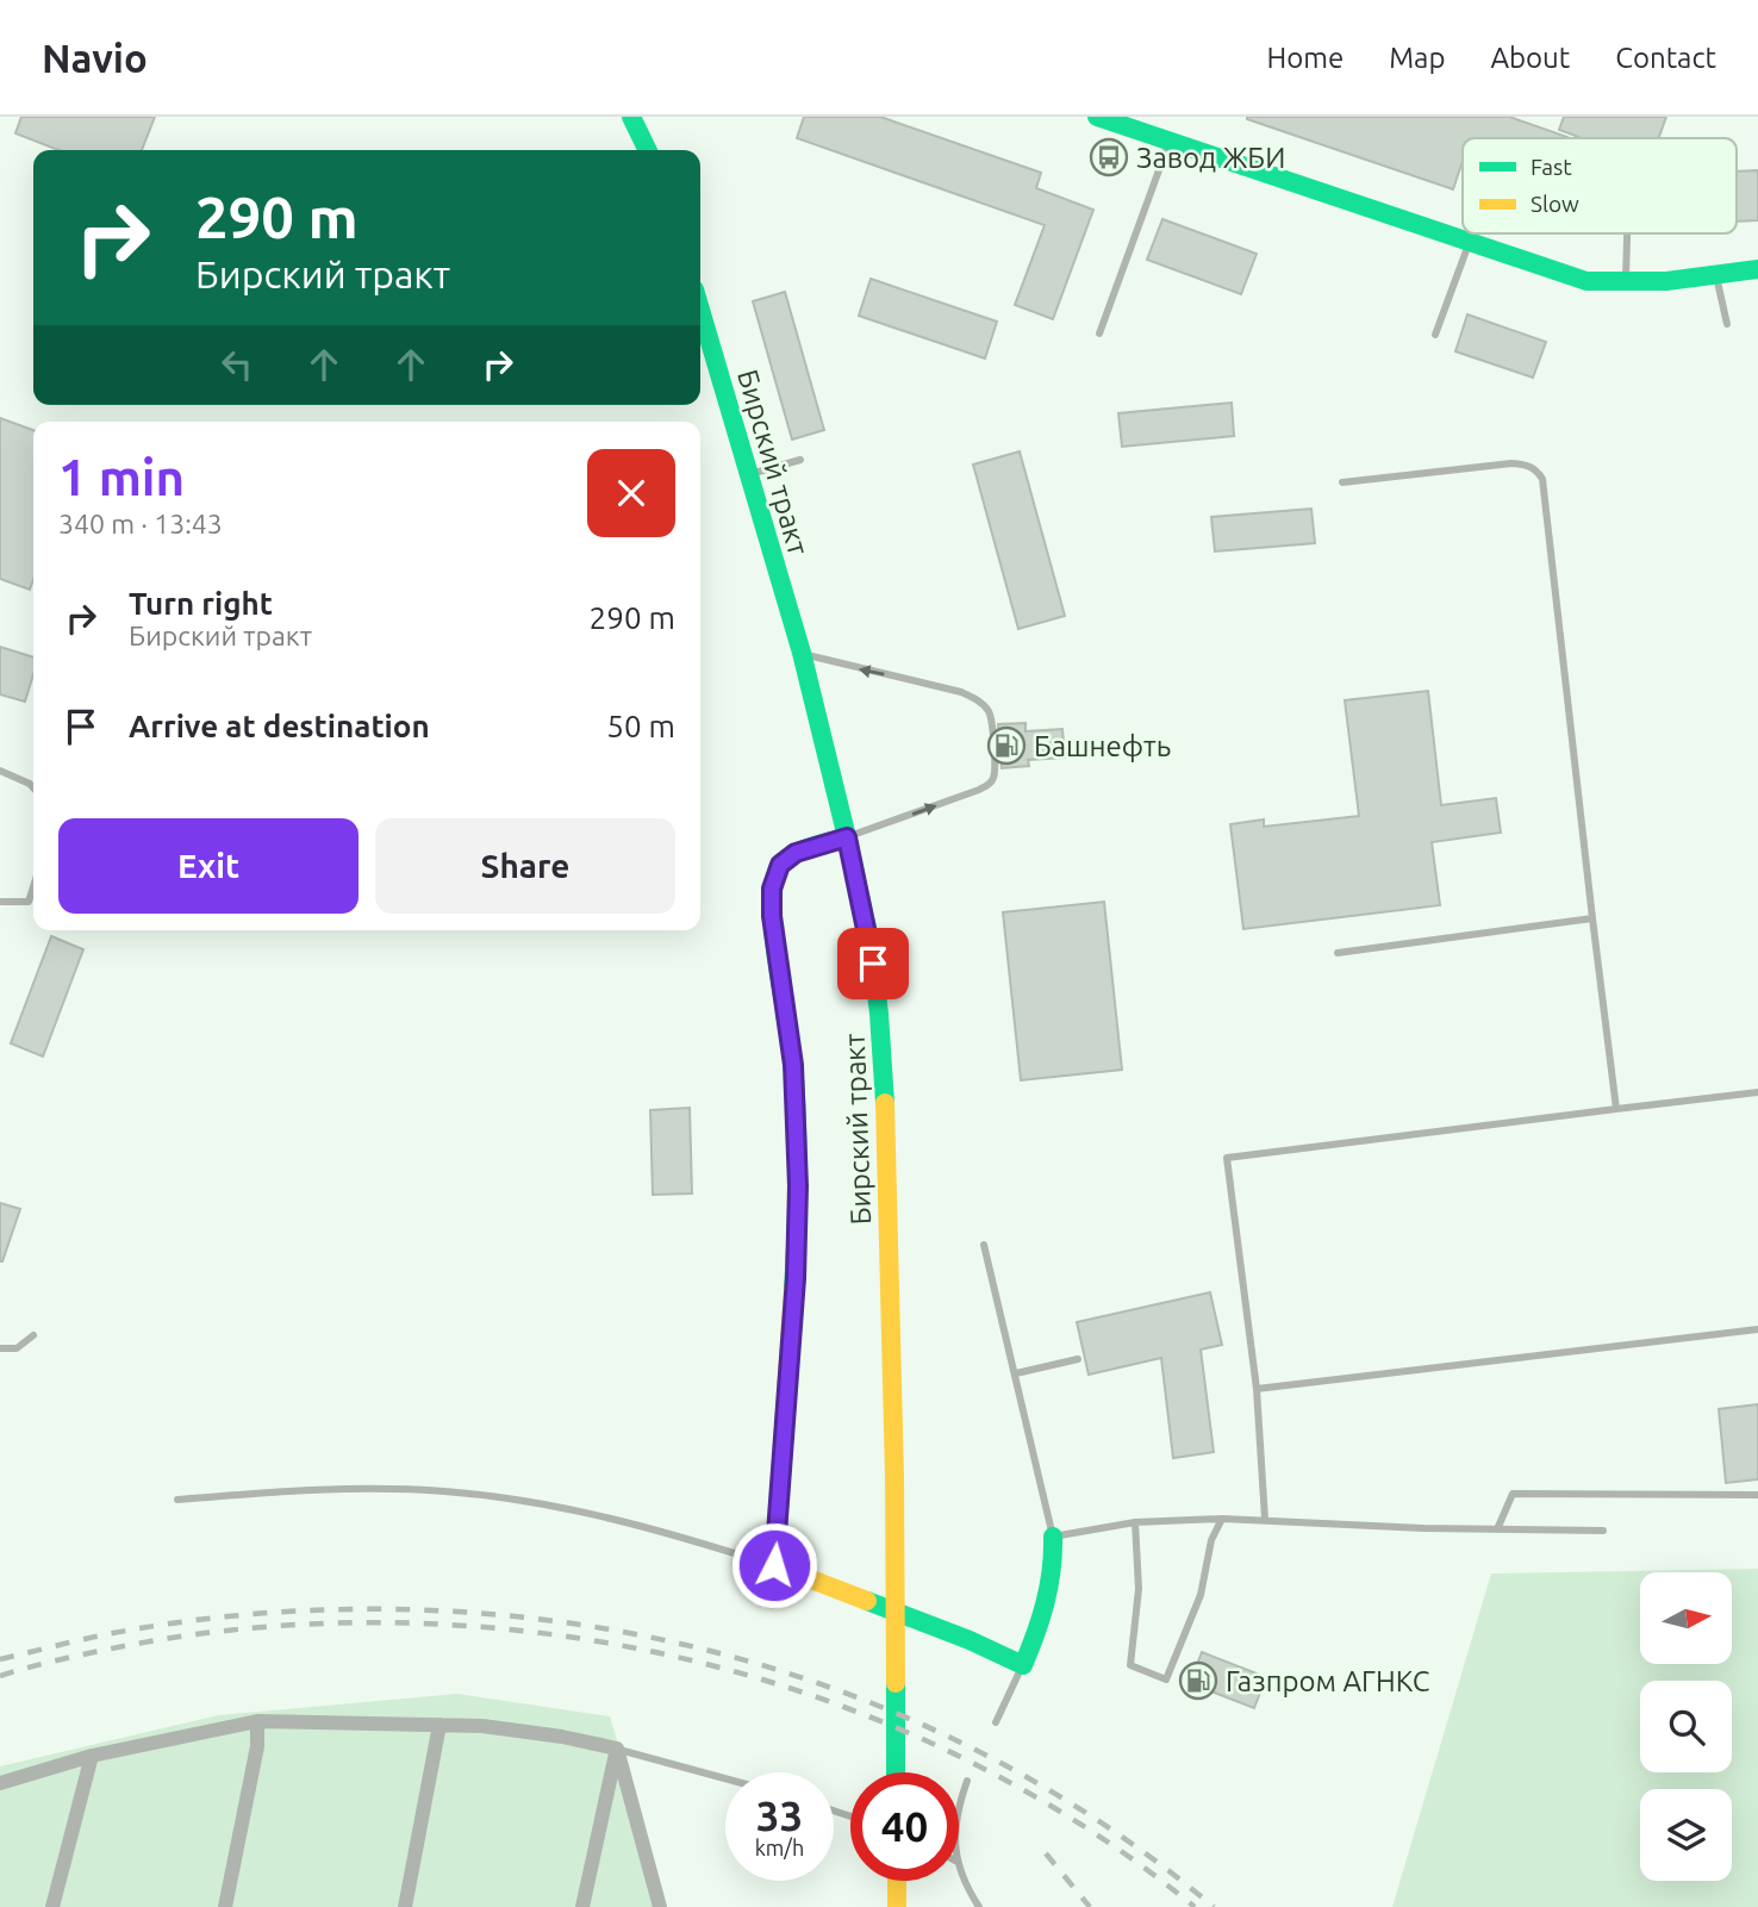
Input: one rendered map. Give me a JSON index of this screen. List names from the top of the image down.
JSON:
{
  "streets": {
    "street": ["Бирский тракт"]
  },
  "places": {
    "bus stop": ["Завод ЖБИ"],
    "fuel station": ["Башнефть", "Газпром АГНКС"]
  },
  "legend": ["Fast", "Slow"],
  "north": "right",
  "page": {
    "header": "Navio",
    "nav": [
      "Home",
      "Map",
      "About",
      "Contact"
    ],
    "turn": ["290 m", "Бирский тракт"],
    "heading": ["1 min", "340 m · 13:43"],
    "list": [
      {
        "name": "Turn right",
        "note": "Бирский тракт",
        "value": "290 m"
      },
      {
        "name": "Arrive at destination",
        "value": "50 m"
      }
    ],
    "buttons": ["Exit", "Share"],
    "speed": "33 km/h",
    "limit": "40"
  }
}
